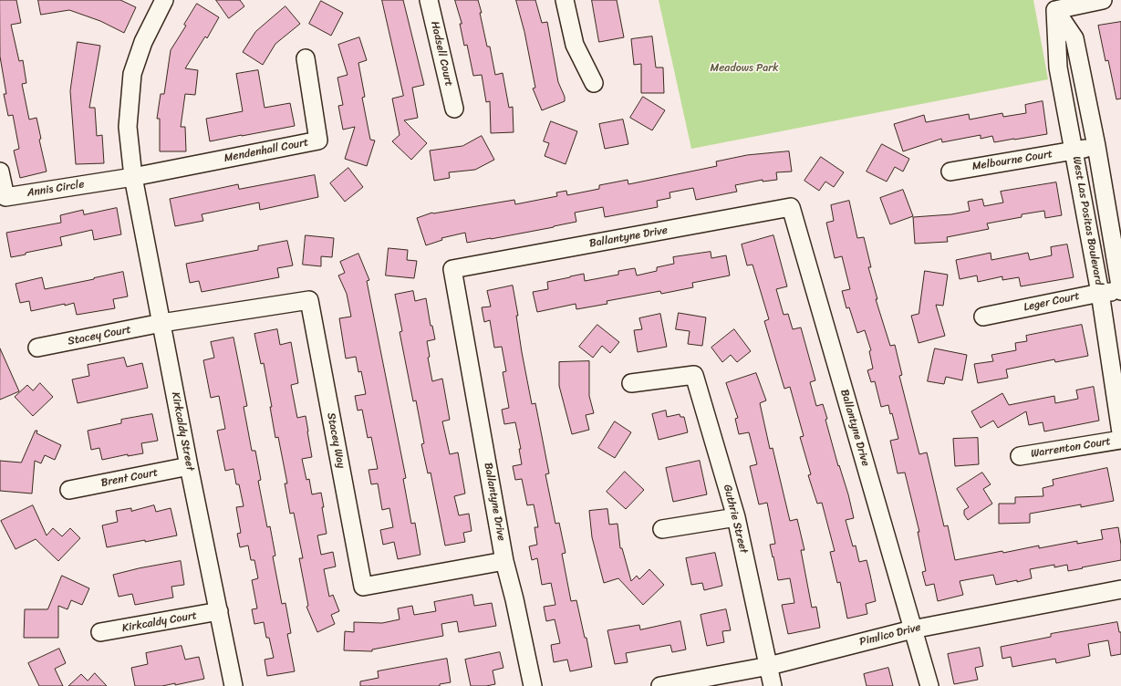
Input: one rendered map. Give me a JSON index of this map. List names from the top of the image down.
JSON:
{
  "streets": {
    "street": [
      "Hadsell Court",
      "Mendenhall Court",
      "Melbourne Court",
      "Annis Circle",
      "West Las Positas Boulevard",
      "Ballantyne Drive",
      "Leger Court",
      "Stacey Court",
      "Kirkcaldy Street",
      "Stacey Way",
      "Warrenton Court",
      "Brent Court",
      "Guthrie Street",
      "Kirkcaldy Court",
      "Pimlico Drive"
    ]
  },
  "crossings": [
    ["Mendenhall Court", "Annis Circle"],
    ["Mendenhall Court", "Kirkcaldy Street"],
    ["Melbourne Court", "West Las Positas Boulevard"],
    ["Annis Circle", "Kirkcaldy Street"],
    ["West Las Positas Boulevard", "Leger Court"],
    ["Ballantyne Drive", "Stacey Way"],
    ["Ballantyne Drive", "Pimlico Drive"],
    ["Stacey Court", "Kirkcaldy Street"],
    ["Stacey Court", "Stacey Way"],
    ["Kirkcaldy Street", "Stacey Way"],
    ["Kirkcaldy Street", "Brent Court"],
    ["Kirkcaldy Street", "Kirkcaldy Court"],
    ["Guthrie Street", "Pimlico Drive"]
  ],
  "parks": ["Meadows Park"]
}
